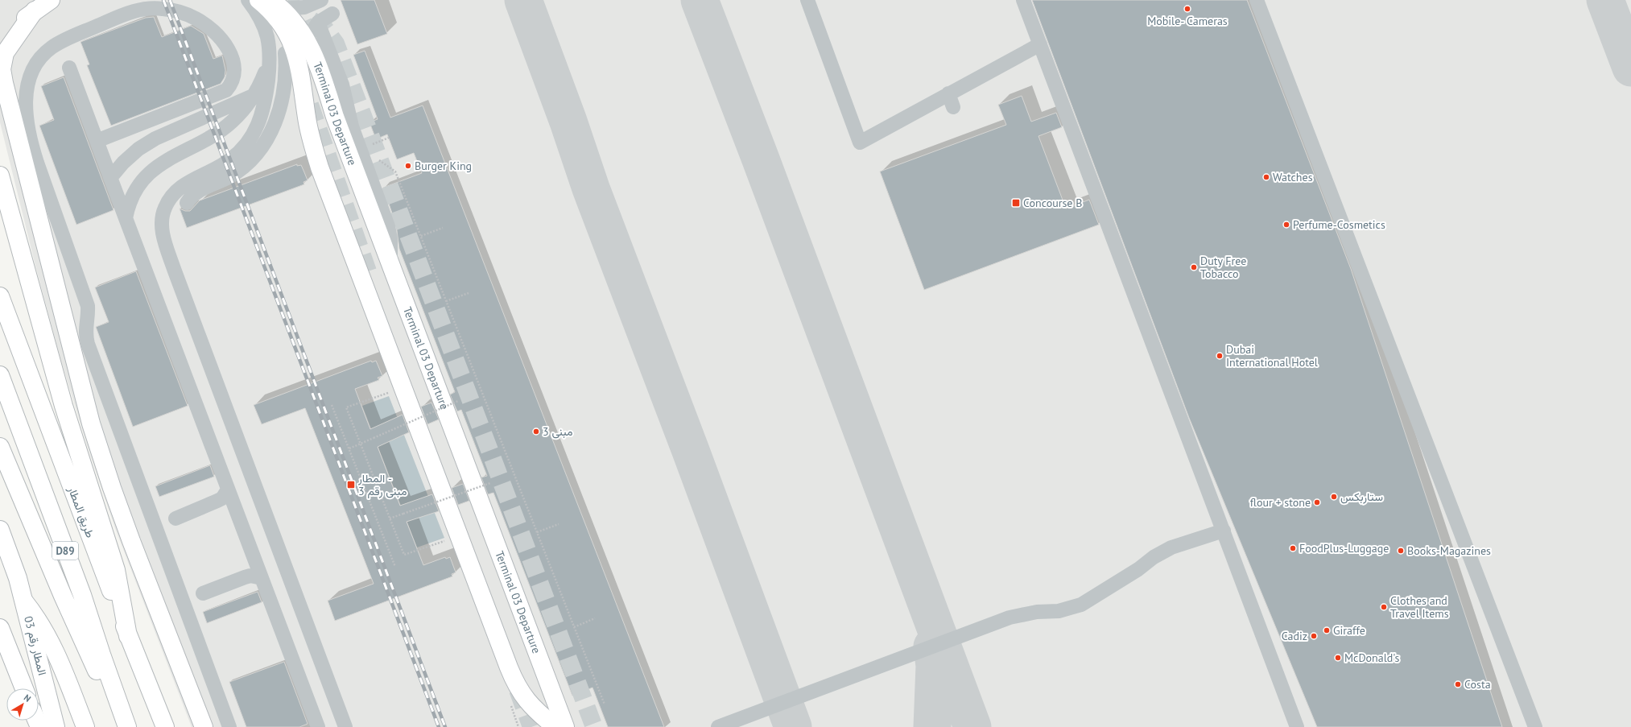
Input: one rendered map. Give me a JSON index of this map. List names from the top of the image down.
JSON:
{
  "streets": {
    "main road": [
      "Terminal 03 Departure",
      "طريق المطار",
      "D89",
      "المطار رقم 03"
    ]
  },
  "places": {
    "other": [
      "Mobile- Cameras",
      "Burger King",
      "Watches",
      "Perfume-Cosmetics",
      "Duty Free Tobacco",
      "Dubai International Hotel",
      "مبنى 3",
      "ستاربكس",
      "flour + stone",
      "FoodPlus-Luggage",
      "Books-Magazines",
      "Clothes and Travel Items",
      "Giraffe",
      "Cadiz",
      "McDonald's",
      "Costa"
    ],
    "transit": ["Concourse B", "المطار - مبنى رقم 3"]
  },
  "north": "top right"
}
